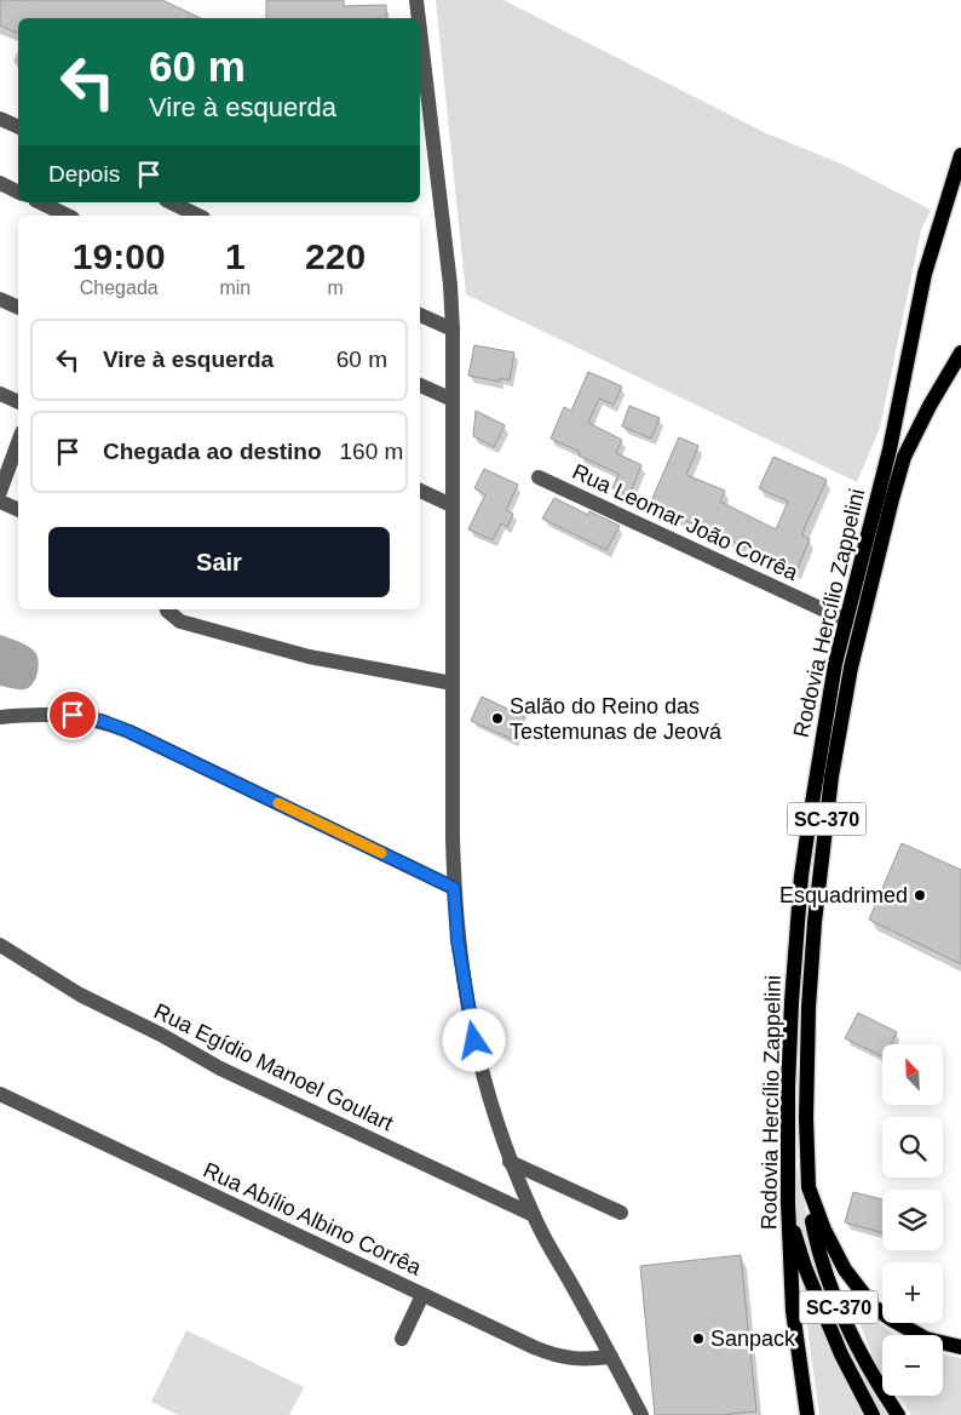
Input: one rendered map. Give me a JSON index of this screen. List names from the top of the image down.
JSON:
{
  "streets": {
    "main road": ["Rodovia Hercílio Zappelini", "SC-370"],
    "street": ["Rua Leomar João Corrêa", "Rua Egídio Manoel Goulart", "Rua Abílio Albino Corrêa"]
  },
  "crossings": [
    ["Rua Leomar João Corrêa", "Rodovia Hercílio Zappelini"],
    ["Rodovia Hercílio Zappelini", "SC-370"]
  ],
  "places": ["Salão do Reino das Testemunas de Jeová", "Esquadrimed", "Sanpack"],
  "north": "top left",
  "page": {
    "turn": ["60 m", "Vire à esquerda"],
    "then": "Depois",
    "eta": [
      "19:00",
      "Chegada",
      "1",
      "min",
      "220",
      "m"
    ],
    "list": [
      {
        "name": "Vire à esquerda",
        "value": "60 m"
      },
      {
        "name": "Chegada ao destino",
        "value": "160 m"
      }
    ],
    "buttons": "Sair",
    "map_buttons": ["+", "−"]
  }
}
